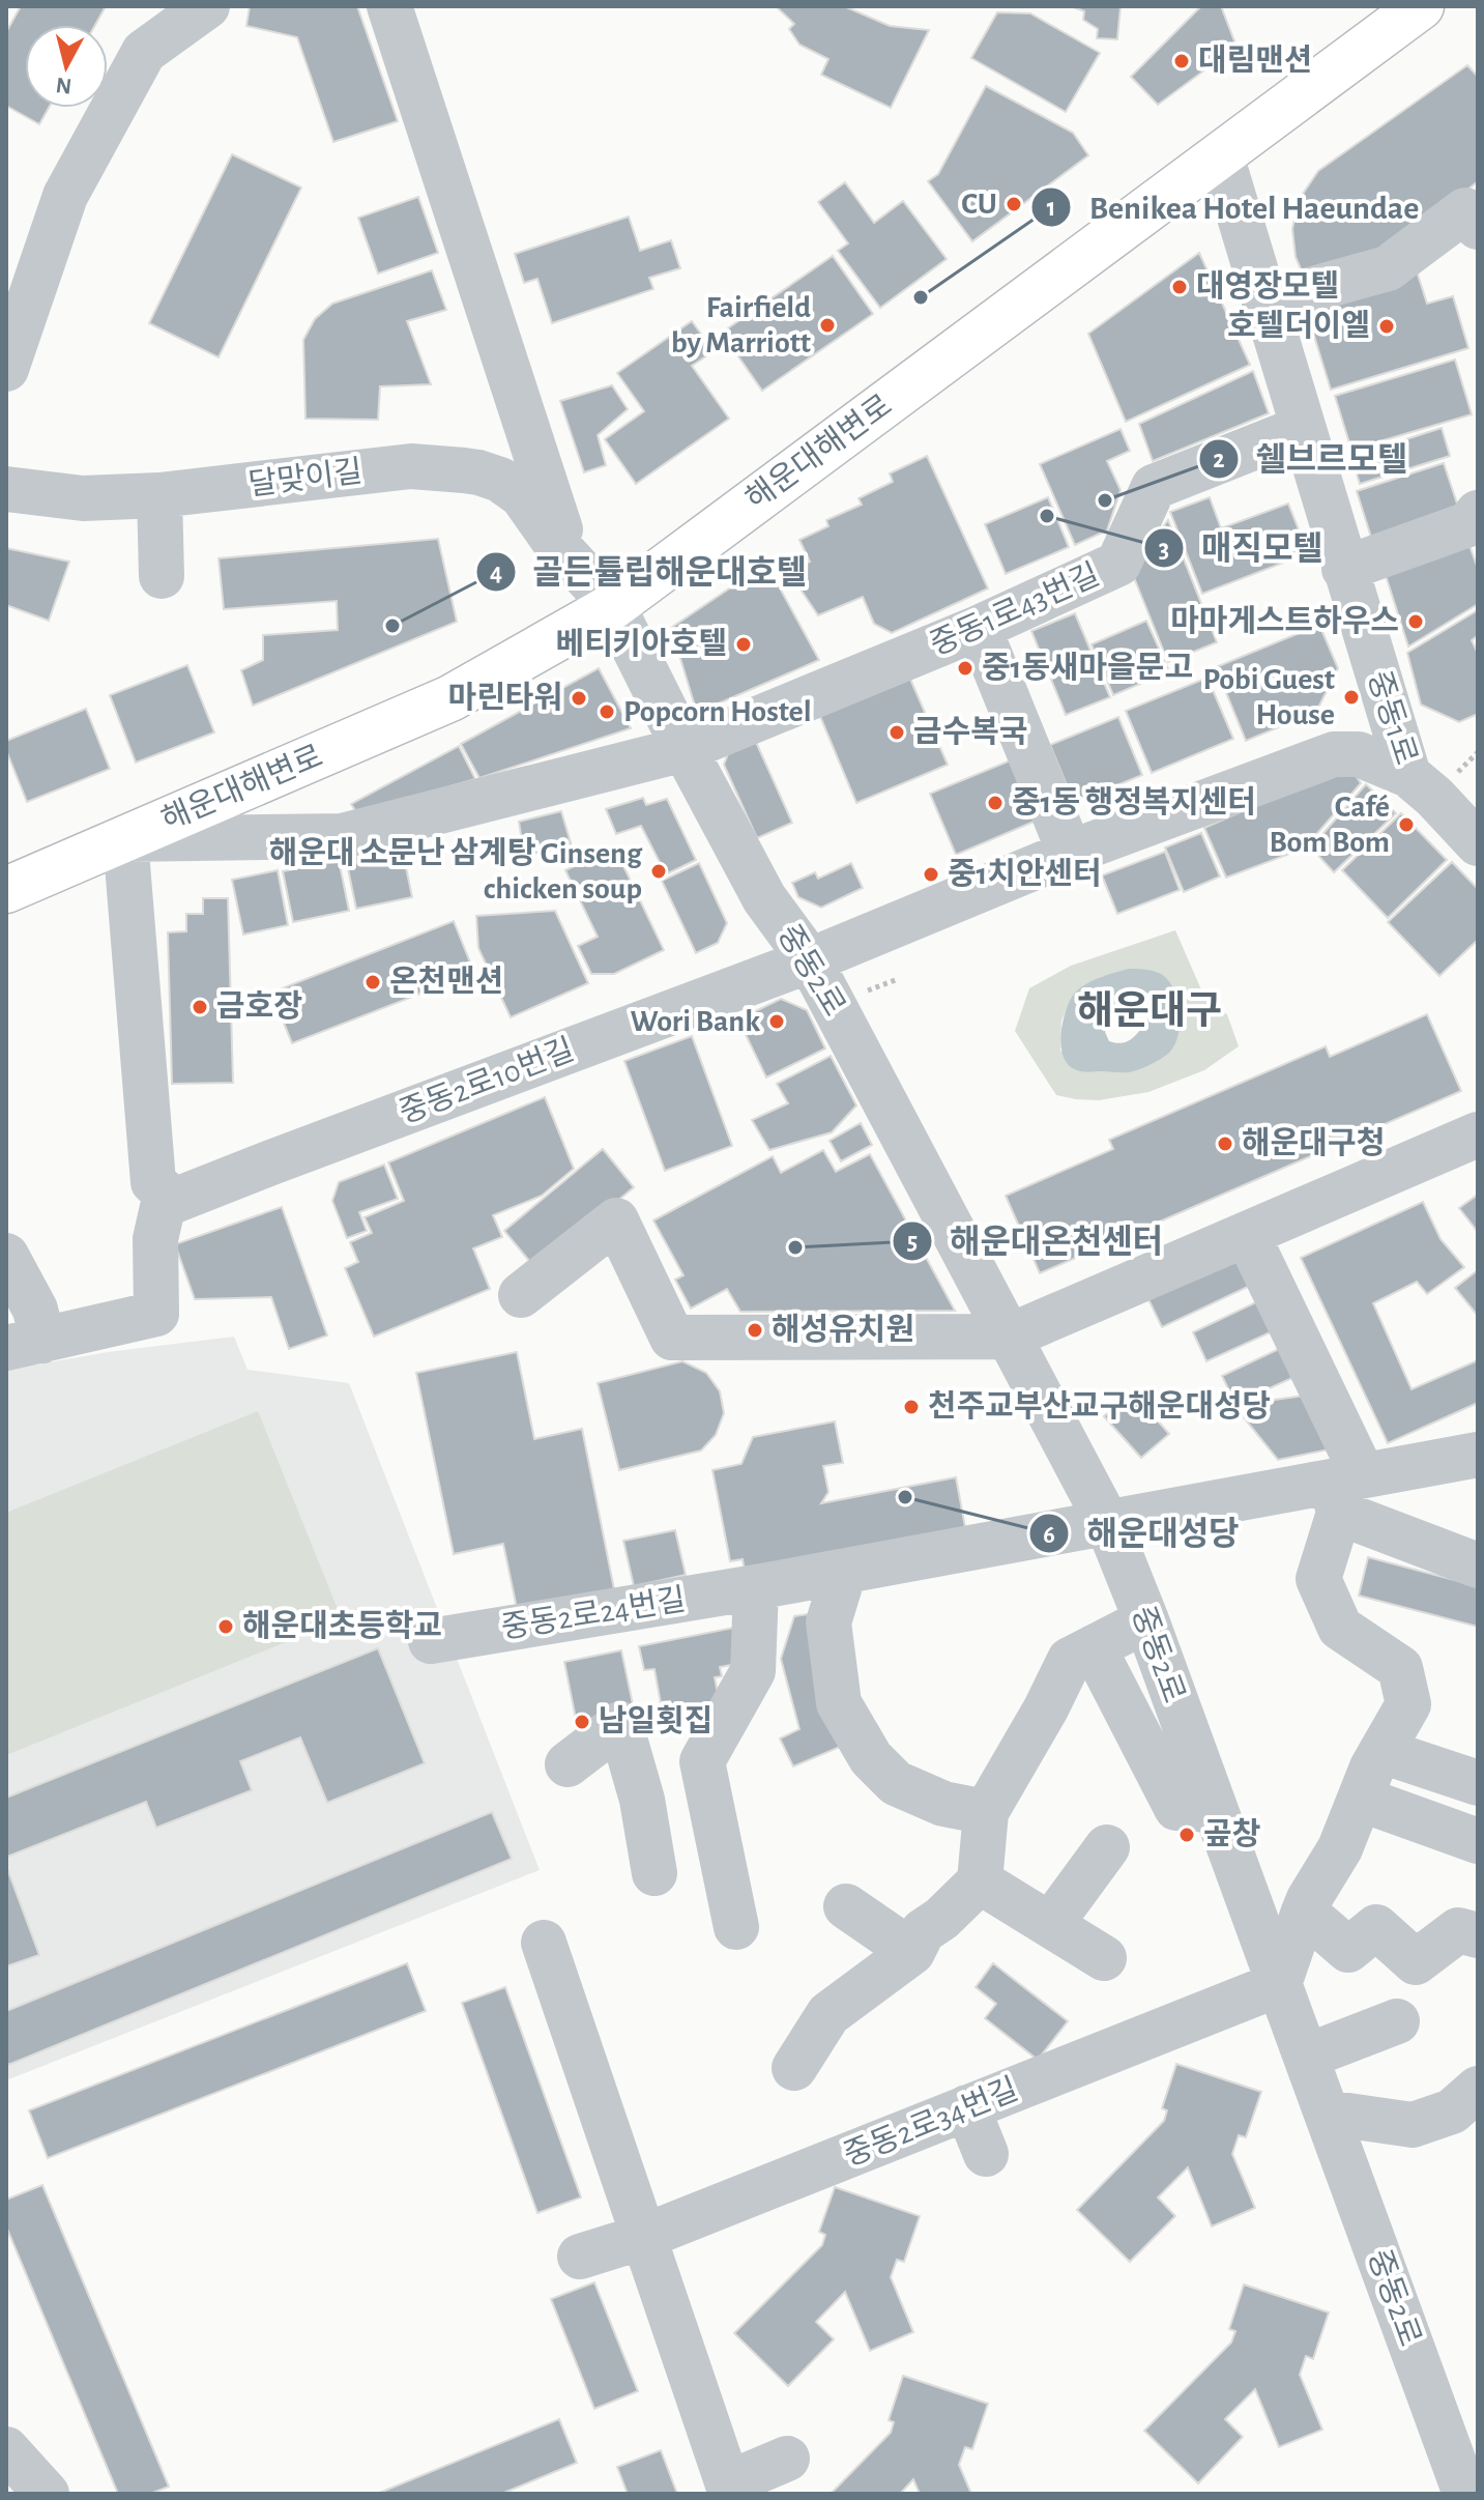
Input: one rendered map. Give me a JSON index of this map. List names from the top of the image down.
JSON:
{
  "streets": {
    "main road": ["해운대해변로"],
    "street": [
      "달맞이길",
      "중동1로43번길",
      "중동1로",
      "중동2로",
      "중동2로10번길",
      "중동2로24번길",
      "중동2로34번길"
    ]
  },
  "crossings": [
    ["해운대해변로", "달맞이길"],
    ["해운대해변로", "중동1로43번길"],
    ["해운대해변로", "중동1로"],
    ["해운대해변로", "중동2로"],
    ["달맞이길", "중동2로"],
    ["중동1로43번길", "중동1로"],
    ["중동1로43번길", "중동2로"],
    ["중동2로", "중동2로10번길"],
    ["중동2로", "중동2로24번길"],
    ["중동2로", "중동2로34번길"]
  ],
  "districts": ["해운대구"],
  "places": [
    "대림맨션",
    "CU",
    "대영장모텔",
    "Benikea Hotel Haeundae",
    "Fairfield by Marriott",
    "호텔더이엘",
    "쉘브르모텔",
    "매직모텔",
    "마마게스트하우스",
    "골든튤립해운대호텔",
    "베티키아호텔",
    "중1동새마을문고",
    "Pobi Guest House",
    "마린타워",
    "Popcorn Hostel",
    "금수복국",
    "중1동 행정복지센터",
    "Café Bom Bom",
    "해운대 소문난 삼계탕 Ginseng chicken soup",
    "중1치안센터",
    "온천맨션",
    "금호장",
    "Wori Bank",
    "해운대구청",
    "해운대온천센터",
    "해성유치원",
    "천주교부산교구해운대성당",
    "해운대성당",
    "해운대초등학교",
    "남일횟집",
    "곺창"
  ],
  "north": "bottom"
}
